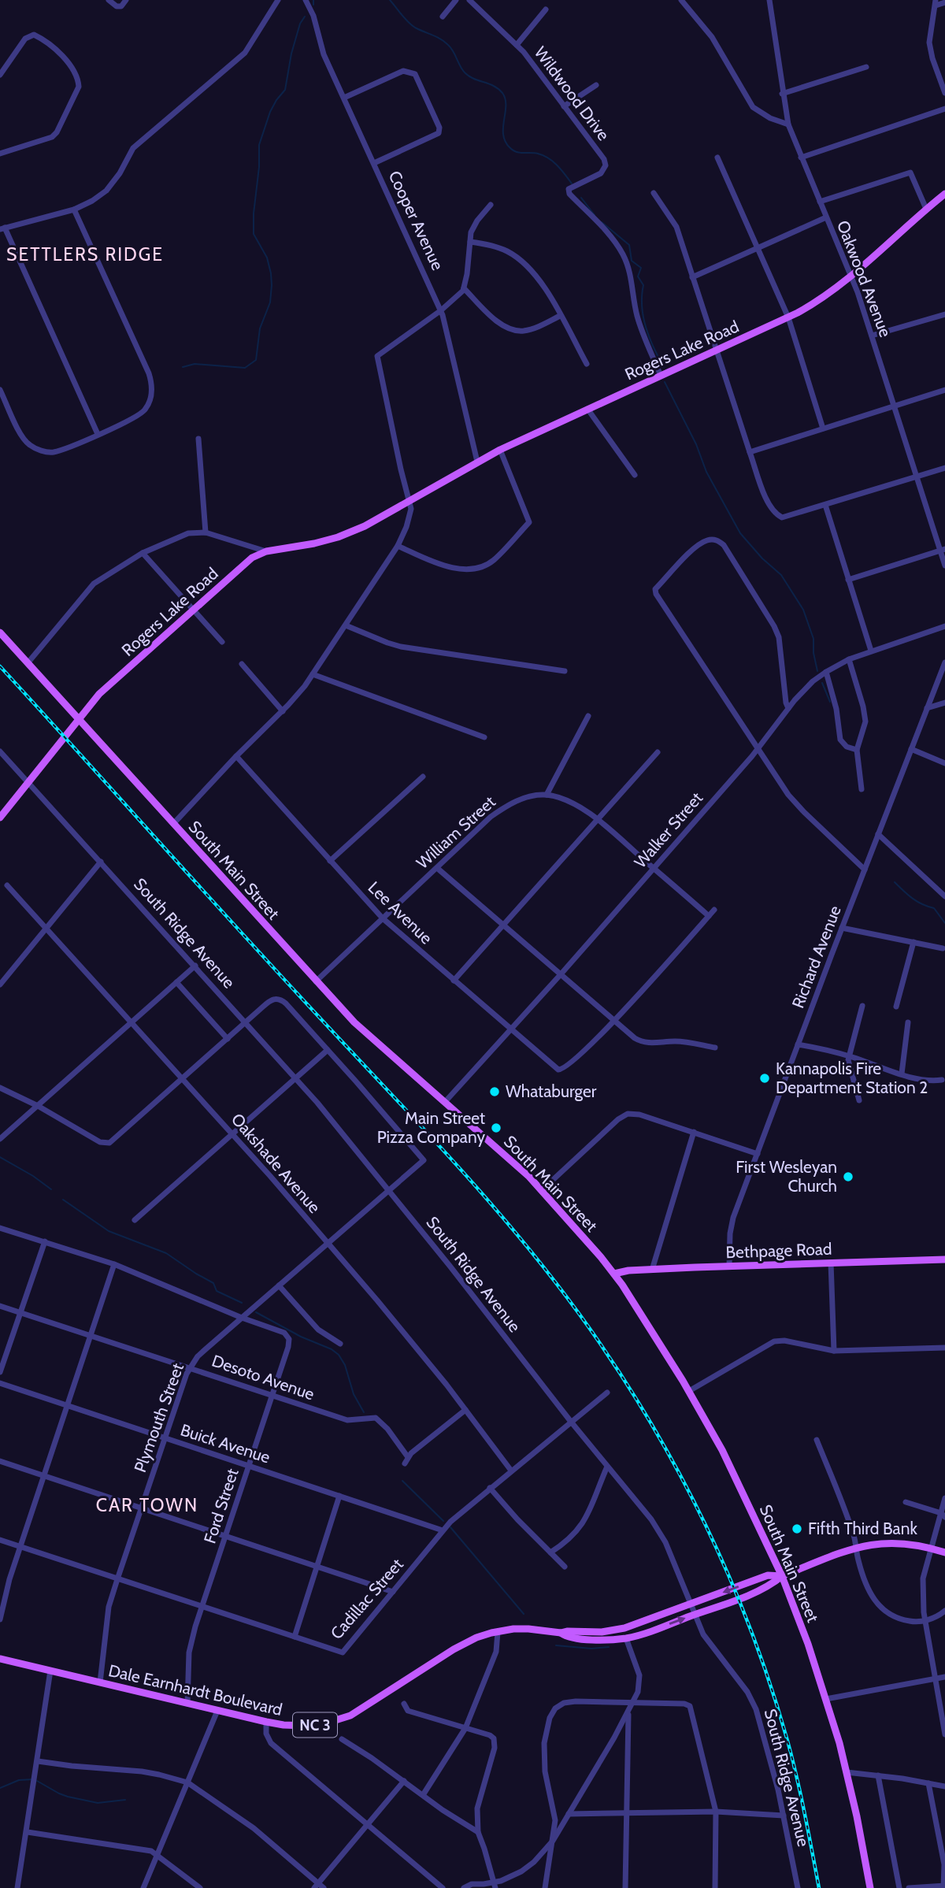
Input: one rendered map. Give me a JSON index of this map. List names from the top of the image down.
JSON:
{
  "streets": {
    "main road": [
      "Rogers Lake Road",
      "South Main Street",
      "Bethpage Road",
      "Dale Earnhardt Boulevard",
      "NC 3"
    ],
    "street": [
      "Wildwood Drive",
      "Cooper Avenue",
      "Oakwood Avenue",
      "Walker Street",
      "William Street",
      "Lee Avenue",
      "South Ridge Avenue",
      "Richard Avenue",
      "Oakshade Avenue",
      "Desoto Avenue",
      "Plymouth Street",
      "Buick Avenue",
      "Ford Street",
      "Cadillac Street"
    ]
  },
  "crossings": [
    ["Wildwood Drive", "Rogers Lake Road"],
    ["Cooper Avenue", "Rogers Lake Road"],
    ["Oakwood Avenue", "Rogers Lake Road"],
    ["Rogers Lake Road", "South Main Street"],
    ["Rogers Lake Road", "South Ridge Avenue"],
    ["Walker Street", "South Main Street"],
    ["Walker Street", "Lee Avenue"],
    ["William Street", "South Main Street"],
    ["William Street", "Lee Avenue"],
    ["South Main Street", "Bethpage Road"],
    ["South Main Street", "Dale Earnhardt Boulevard"],
    ["South Ridge Avenue", "Plymouth Street"],
    ["South Ridge Avenue", "Cadillac Street"],
    ["South Ridge Avenue", "Dale Earnhardt Boulevard"],
    ["Richard Avenue", "Bethpage Road"],
    ["Oakshade Avenue", "Plymouth Street"],
    ["Oakshade Avenue", "Cadillac Street"],
    ["Desoto Avenue", "Plymouth Street"],
    ["Desoto Avenue", "Ford Street"],
    ["Plymouth Street", "Buick Avenue"],
    ["Plymouth Street", "Ford Street"],
    ["Plymouth Street", "Cadillac Street"],
    ["Plymouth Street", "Dale Earnhardt Boulevard"],
    ["Buick Avenue", "Ford Street"],
    ["Buick Avenue", "Cadillac Street"],
    ["Ford Street", "Cadillac Street"],
    ["Ford Street", "Dale Earnhardt Boulevard"]
  ],
  "districts": ["SETTLERS RIDGE", "CAR TOWN"],
  "places": [
    "Kannapolis Fire Department Station 2",
    "Whataburger",
    "Main Street Pizza Company",
    "First Wesleyan Church",
    "Fifth Third Bank"
  ]
}
